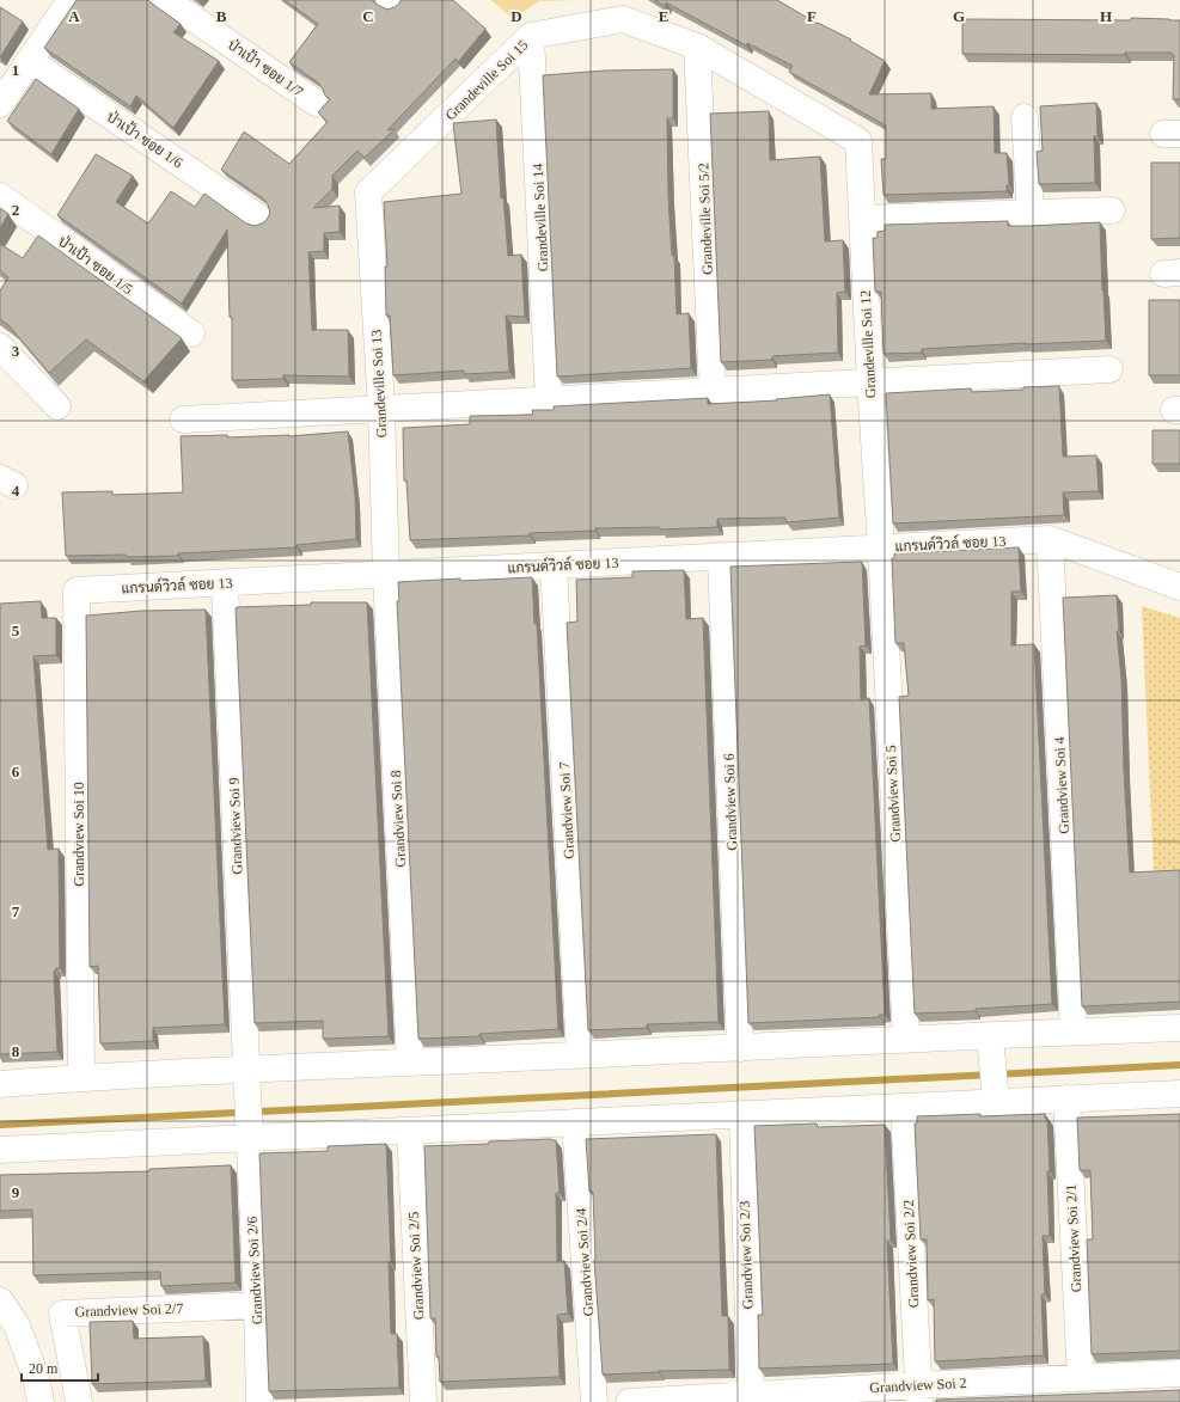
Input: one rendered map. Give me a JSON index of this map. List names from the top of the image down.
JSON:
{
  "streets": {
    "street": [
      "ป่าเป้า ซอย 1/7",
      "Grandeville Soi 15",
      "ป่าเป้า ซอย 1/6",
      "Grandeville Soi 14",
      "Grandeville Soi 5/2",
      "ป่าเป้า ซอย 1/5",
      "Grandeville Soi 12",
      "Grandeville Soi 13",
      "แกรนด์วิวล์ ซอย 13",
      "Grandview Soi 4",
      "Grandview Soi 5",
      "Grandview Soi 6",
      "Grandview Soi 7",
      "Grandview Soi 8",
      "Grandview Soi 9",
      "Grandview Soi 10",
      "Grandview Soi 2/1",
      "Grandview Soi 2/2",
      "Grandview Soi 2/3",
      "Grandview Soi 2/4",
      "Grandview Soi 2/5",
      "Grandview Soi 2/6",
      "Grandview Soi 2/7",
      "Grandview Soi 2"
    ]
  },
  "crossings": [
    ["Grandeville Soi 15", "Grandeville Soi 14"],
    ["Grandeville Soi 15", "Grandeville Soi 5/2"],
    ["Grandeville Soi 15", "Grandeville Soi 12"],
    ["Grandeville Soi 15", "Grandeville Soi 13"],
    ["Grandeville Soi 12", "แกรนด์วิวล์ ซอย 13"],
    ["Grandeville Soi 12", "Grandview Soi 5"],
    ["Grandeville Soi 13", "แกรนด์วิวล์ ซอย 13"],
    ["Grandeville Soi 13", "Grandview Soi 8"],
    ["แกรนด์วิวล์ ซอย 13", "Grandview Soi 4"],
    ["แกรนด์วิวล์ ซอย 13", "Grandview Soi 5"],
    ["แกรนด์วิวล์ ซอย 13", "Grandview Soi 6"],
    ["แกรนด์วิวล์ ซอย 13", "Grandview Soi 7"],
    ["แกรนด์วิวล์ ซอย 13", "Grandview Soi 8"],
    ["แกรนด์วิวล์ ซอย 13", "Grandview Soi 9"],
    ["แกรนด์วิวล์ ซอย 13", "Grandview Soi 10"],
    ["Grandview Soi 9", "Grandview Soi 2/6"],
    ["Grandview Soi 2/1", "Grandview Soi 2"],
    ["Grandview Soi 2/2", "Grandview Soi 2"],
    ["Grandview Soi 2/3", "Grandview Soi 2"],
    ["Grandview Soi 2/6", "Grandview Soi 2/7"]
  ],
  "scale_bar": "20 m",
  "grid": {
    "columns": [
      "A",
      "B",
      "C",
      "D",
      "E",
      "F",
      "G",
      "H"
    ],
    "rows": [
      "1",
      "2",
      "3",
      "4",
      "5",
      "6",
      "7",
      "8",
      "9"
    ]
  }
}
